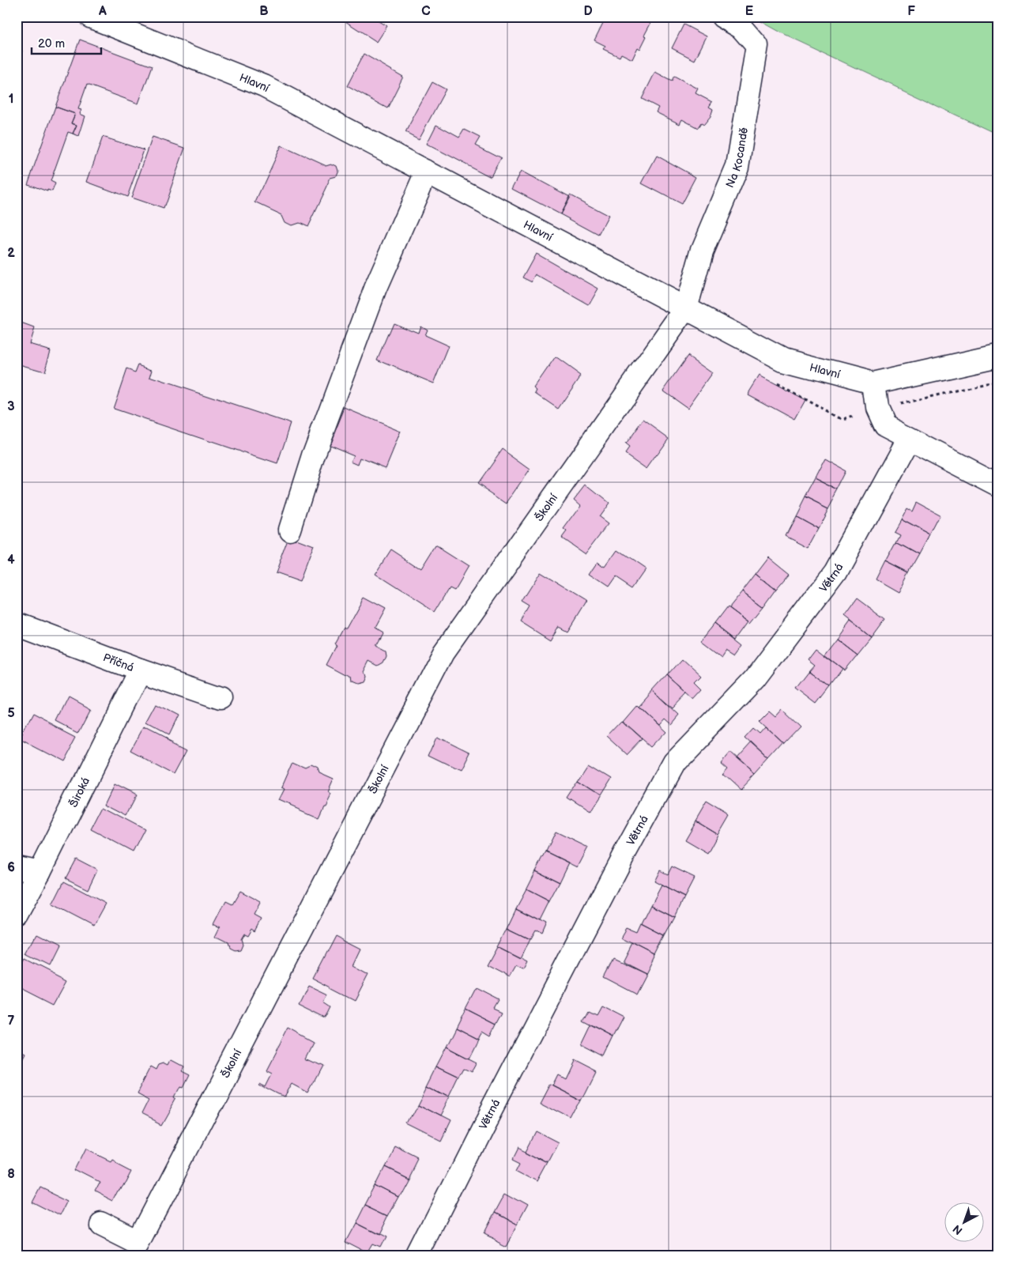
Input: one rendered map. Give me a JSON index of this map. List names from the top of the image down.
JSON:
{
  "streets": {
    "street": [
      "Hlavní",
      "Na Kocandě",
      "Školní",
      "Větrná",
      "Příčná",
      "Široká"
    ]
  },
  "crossings": [
    ["Hlavní", "Na Kocandě"],
    ["Hlavní", "Školní"],
    ["Na Kocandě", "Školní"],
    ["Příčná", "Široká"]
  ],
  "scale_bar": "20 m",
  "north": "bottom left",
  "grid": {
    "columns": [
      "A",
      "B",
      "C",
      "D",
      "E",
      "F"
    ],
    "rows": [
      "1",
      "2",
      "3",
      "4",
      "5",
      "6",
      "7",
      "8"
    ]
  }
}
